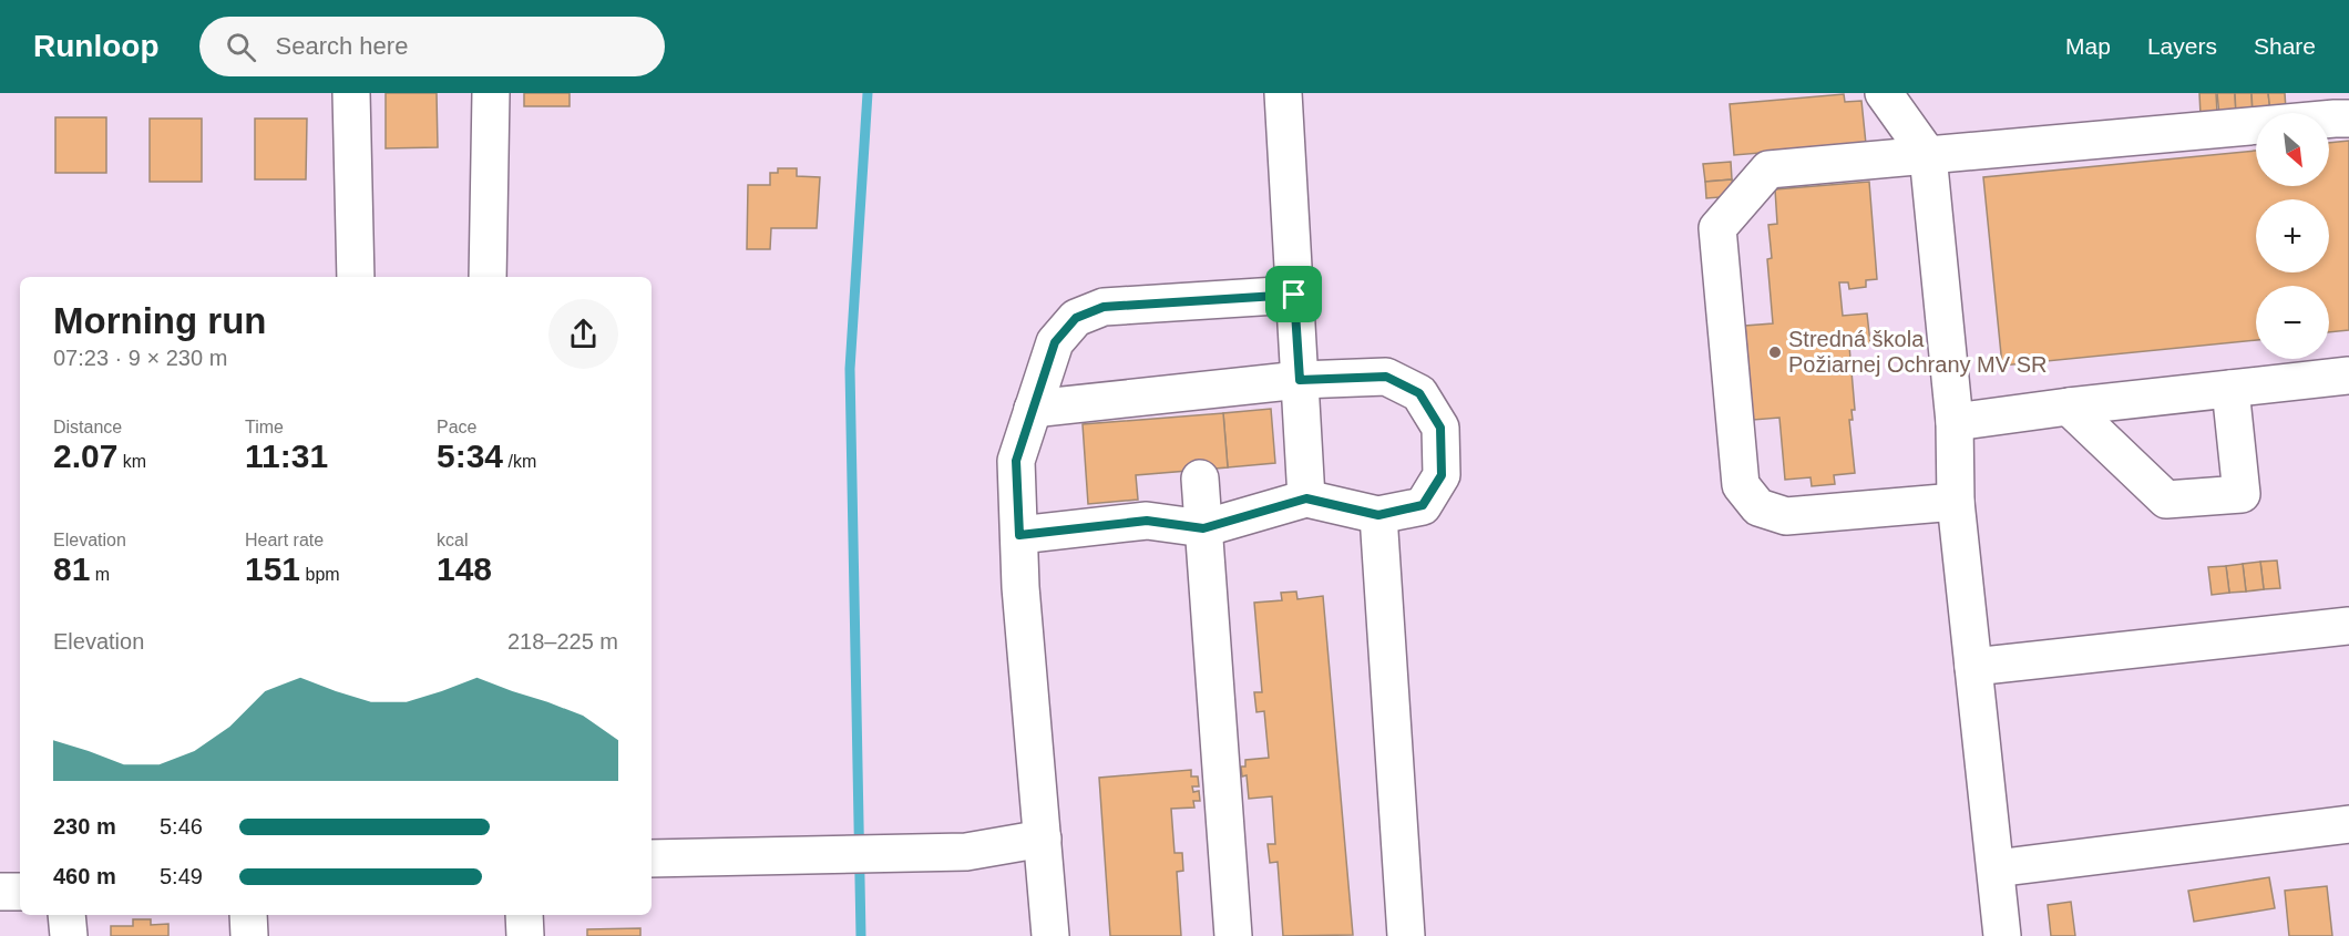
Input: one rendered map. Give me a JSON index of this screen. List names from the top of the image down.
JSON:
{
  "places": ["Stredná škola Požiarnej Ochrany MV SR"],
  "north": "bottom right",
  "page": {
    "header": "Runloop",
    "search": "Search here",
    "nav": ["Map", "Layers", "Share"],
    "map_buttons": ["+", "−"],
    "heading": ["Morning run", "07:23 · 9 × 230 m"],
    "stats": [
      ["Distance", "2.07 km"],
      ["Time", "11:31"],
      ["Pace", "5:34 /km"],
      ["Elevation", "81 m"],
      ["Heart rate", "151 bpm"],
      ["kcal", "148"]
    ],
    "chart": ["Elevation", "218–225 m"],
    "list": [
      {
        "name": "230 m",
        "note": "5:46"
      },
      {
        "name": "460 m",
        "note": "5:49"
      }
    ]
  }
}
